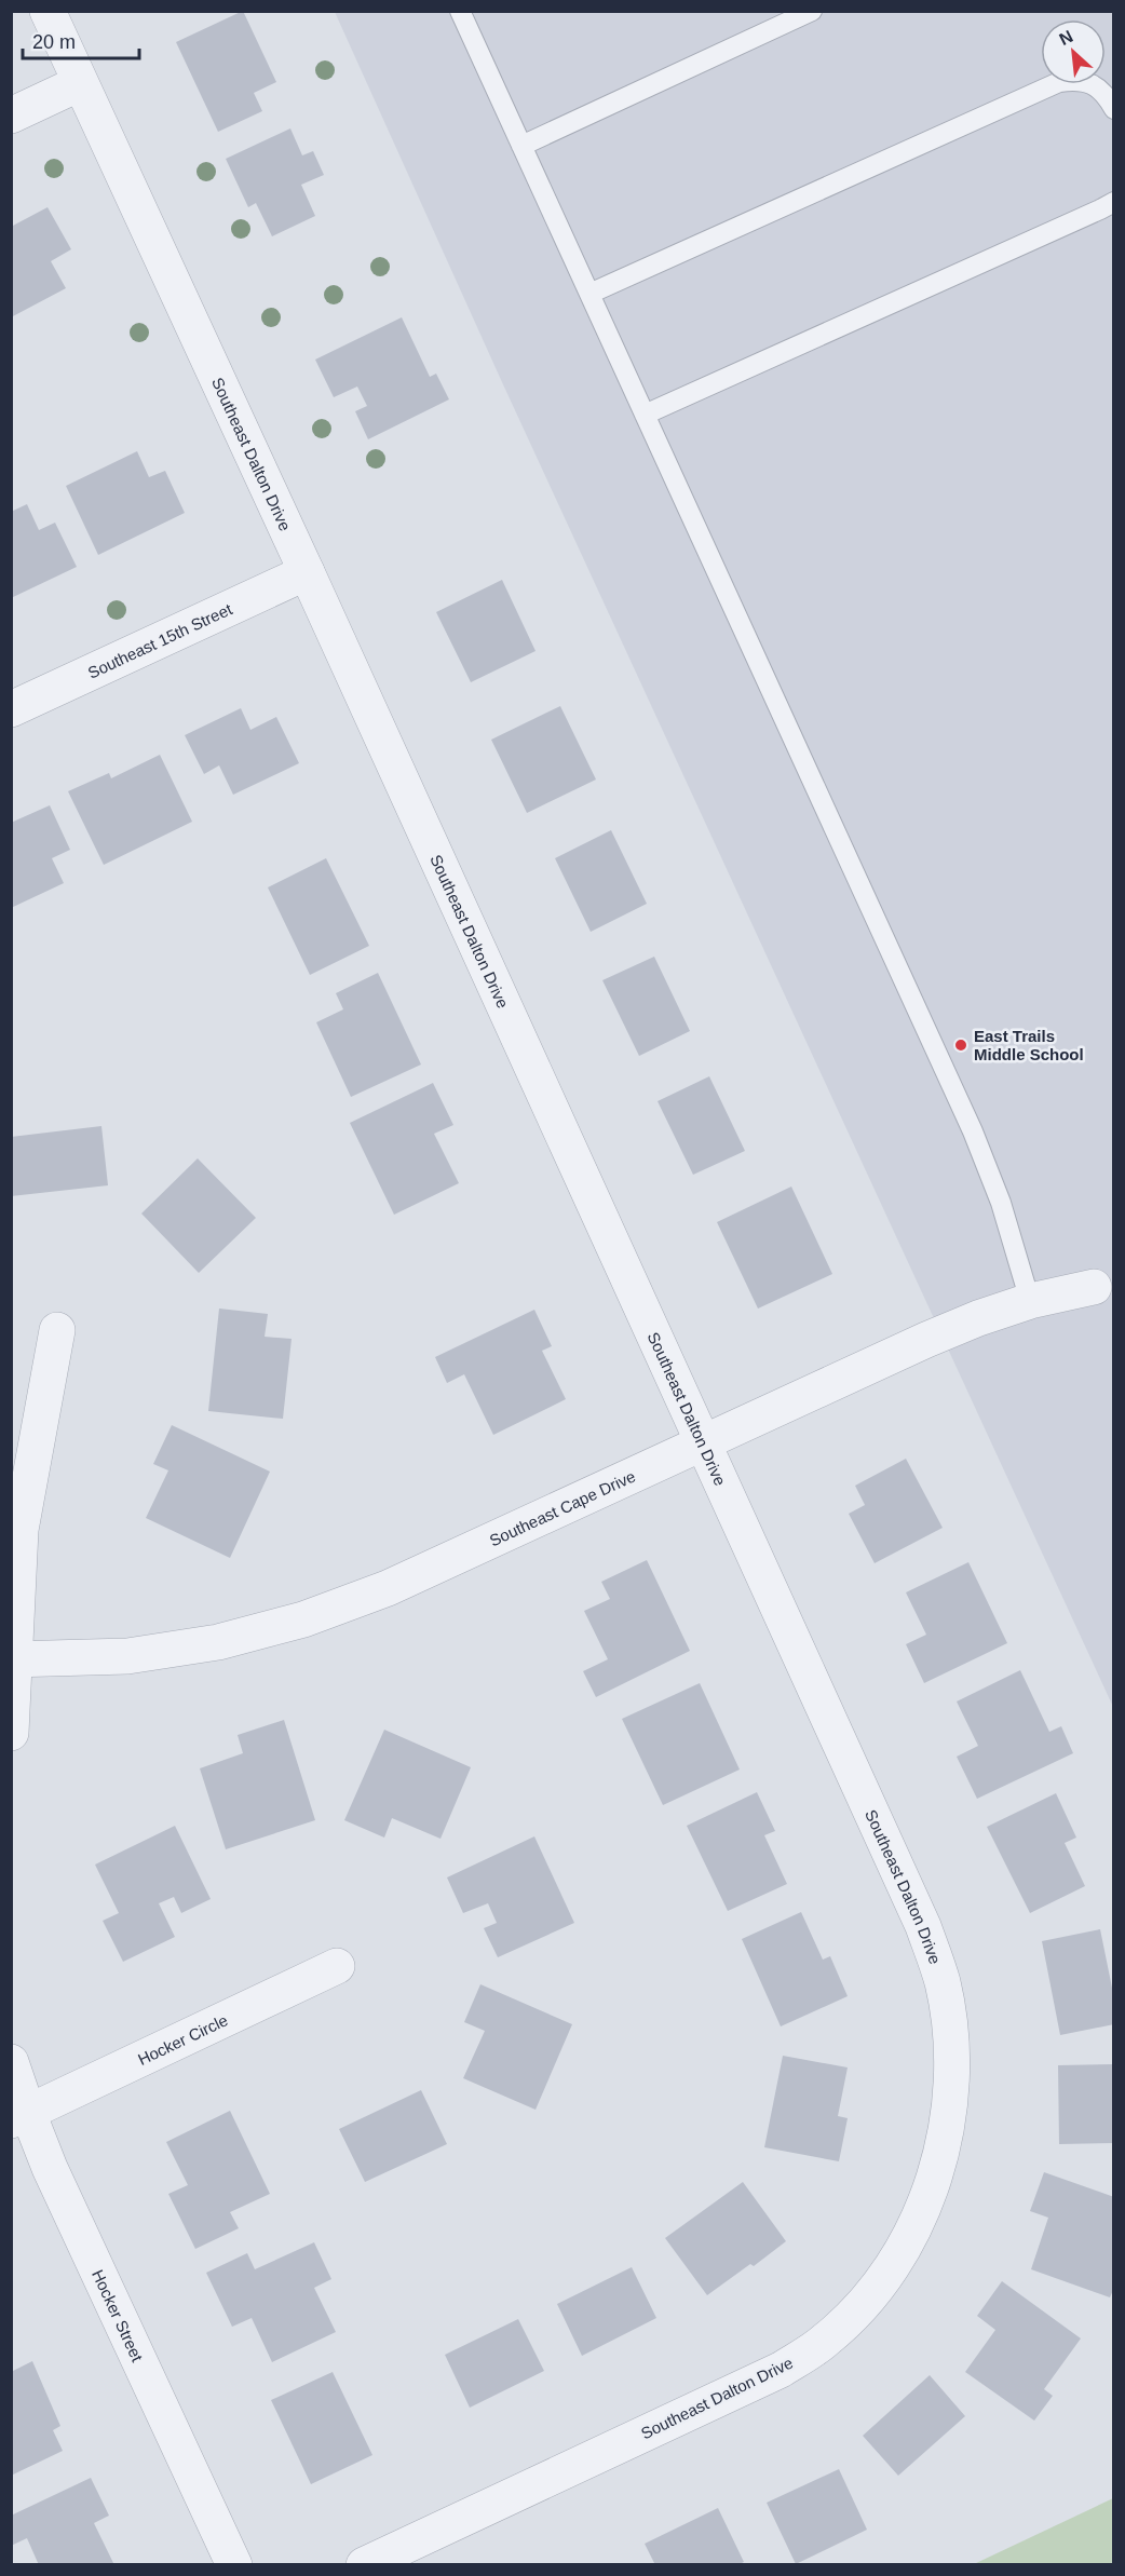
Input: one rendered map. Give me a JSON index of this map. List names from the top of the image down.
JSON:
{
  "streets": {
    "street": [
      "Southeast Dalton Drive",
      "Southeast 15th Street",
      "Southeast Cape Drive",
      "Hocker Circle",
      "Hocker Street"
    ]
  },
  "crossings": [
    ["Southeast Dalton Drive", "Southeast 15th Street"],
    ["Southeast Dalton Drive", "Southeast Cape Drive"],
    ["Hocker Circle", "Hocker Street"]
  ],
  "places": ["East Trails Middle School"],
  "scale_bar": "20 m",
  "north": "top left"
}
